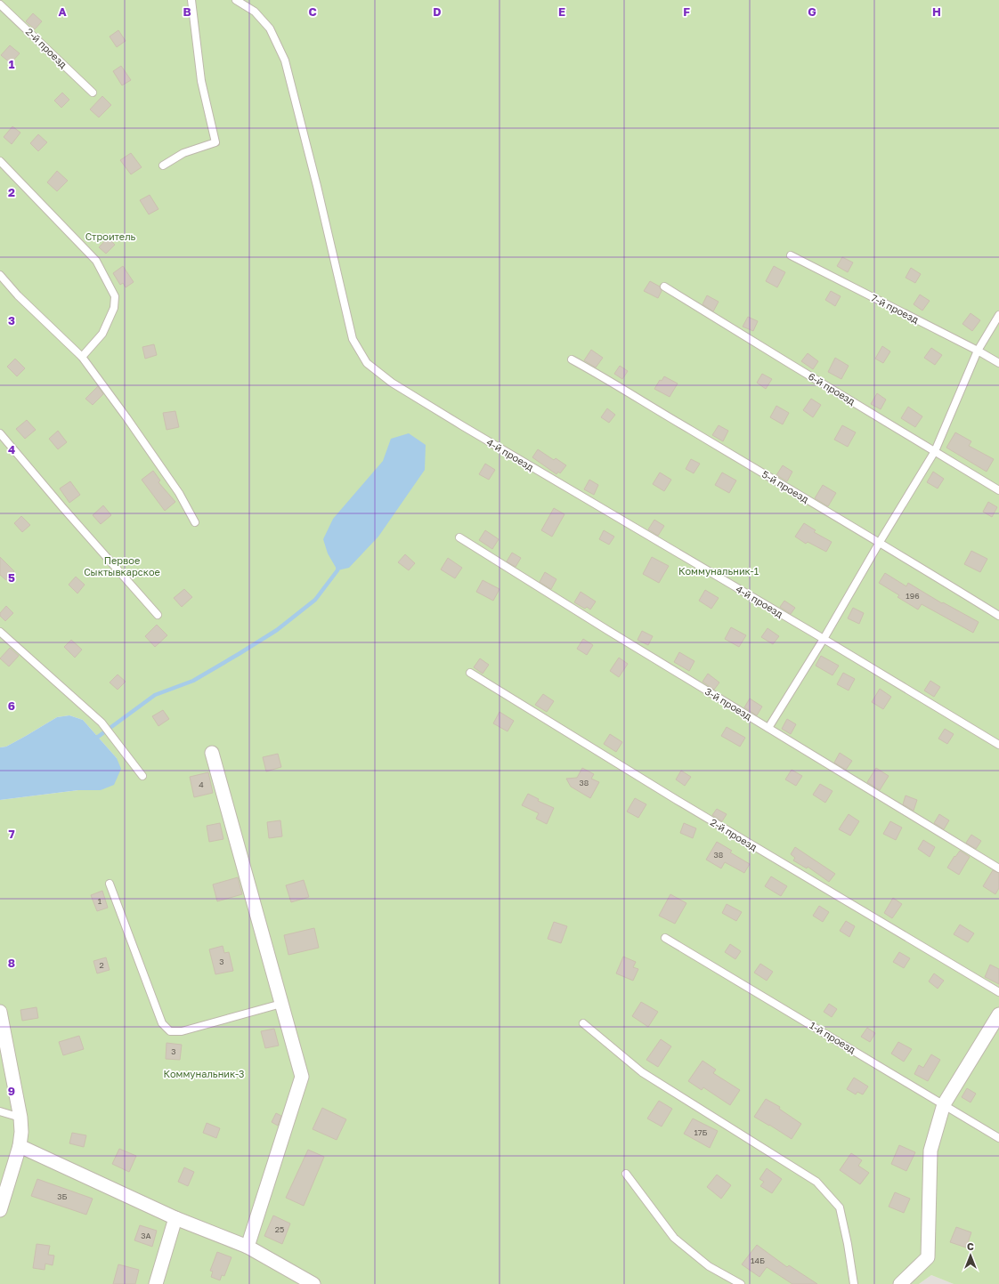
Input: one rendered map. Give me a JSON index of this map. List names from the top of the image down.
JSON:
{
  "streets": {
    "lane": [
      "2-й проезд",
      "7-й проезд",
      "6-й проезд",
      "4-й проезд",
      "5-й проезд",
      "3-й проезд",
      "1-й проезд"
    ]
  },
  "parks": [
    "Строитель",
    "Первое Сыктывкарское",
    "Коммунальник-1",
    "Коммунальник-3"
  ],
  "house_numbers": [
    "196",
    "38",
    "4",
    "38",
    "1",
    "3",
    "2",
    "3",
    "17Б",
    "3Б",
    "25",
    "3А",
    "14Б"
  ],
  "north": "top",
  "grid": {
    "columns": [
      "A",
      "B",
      "C",
      "D",
      "E",
      "F",
      "G",
      "H"
    ],
    "rows": [
      "1",
      "2",
      "3",
      "4",
      "5",
      "6",
      "7",
      "8",
      "9"
    ]
  }
}
